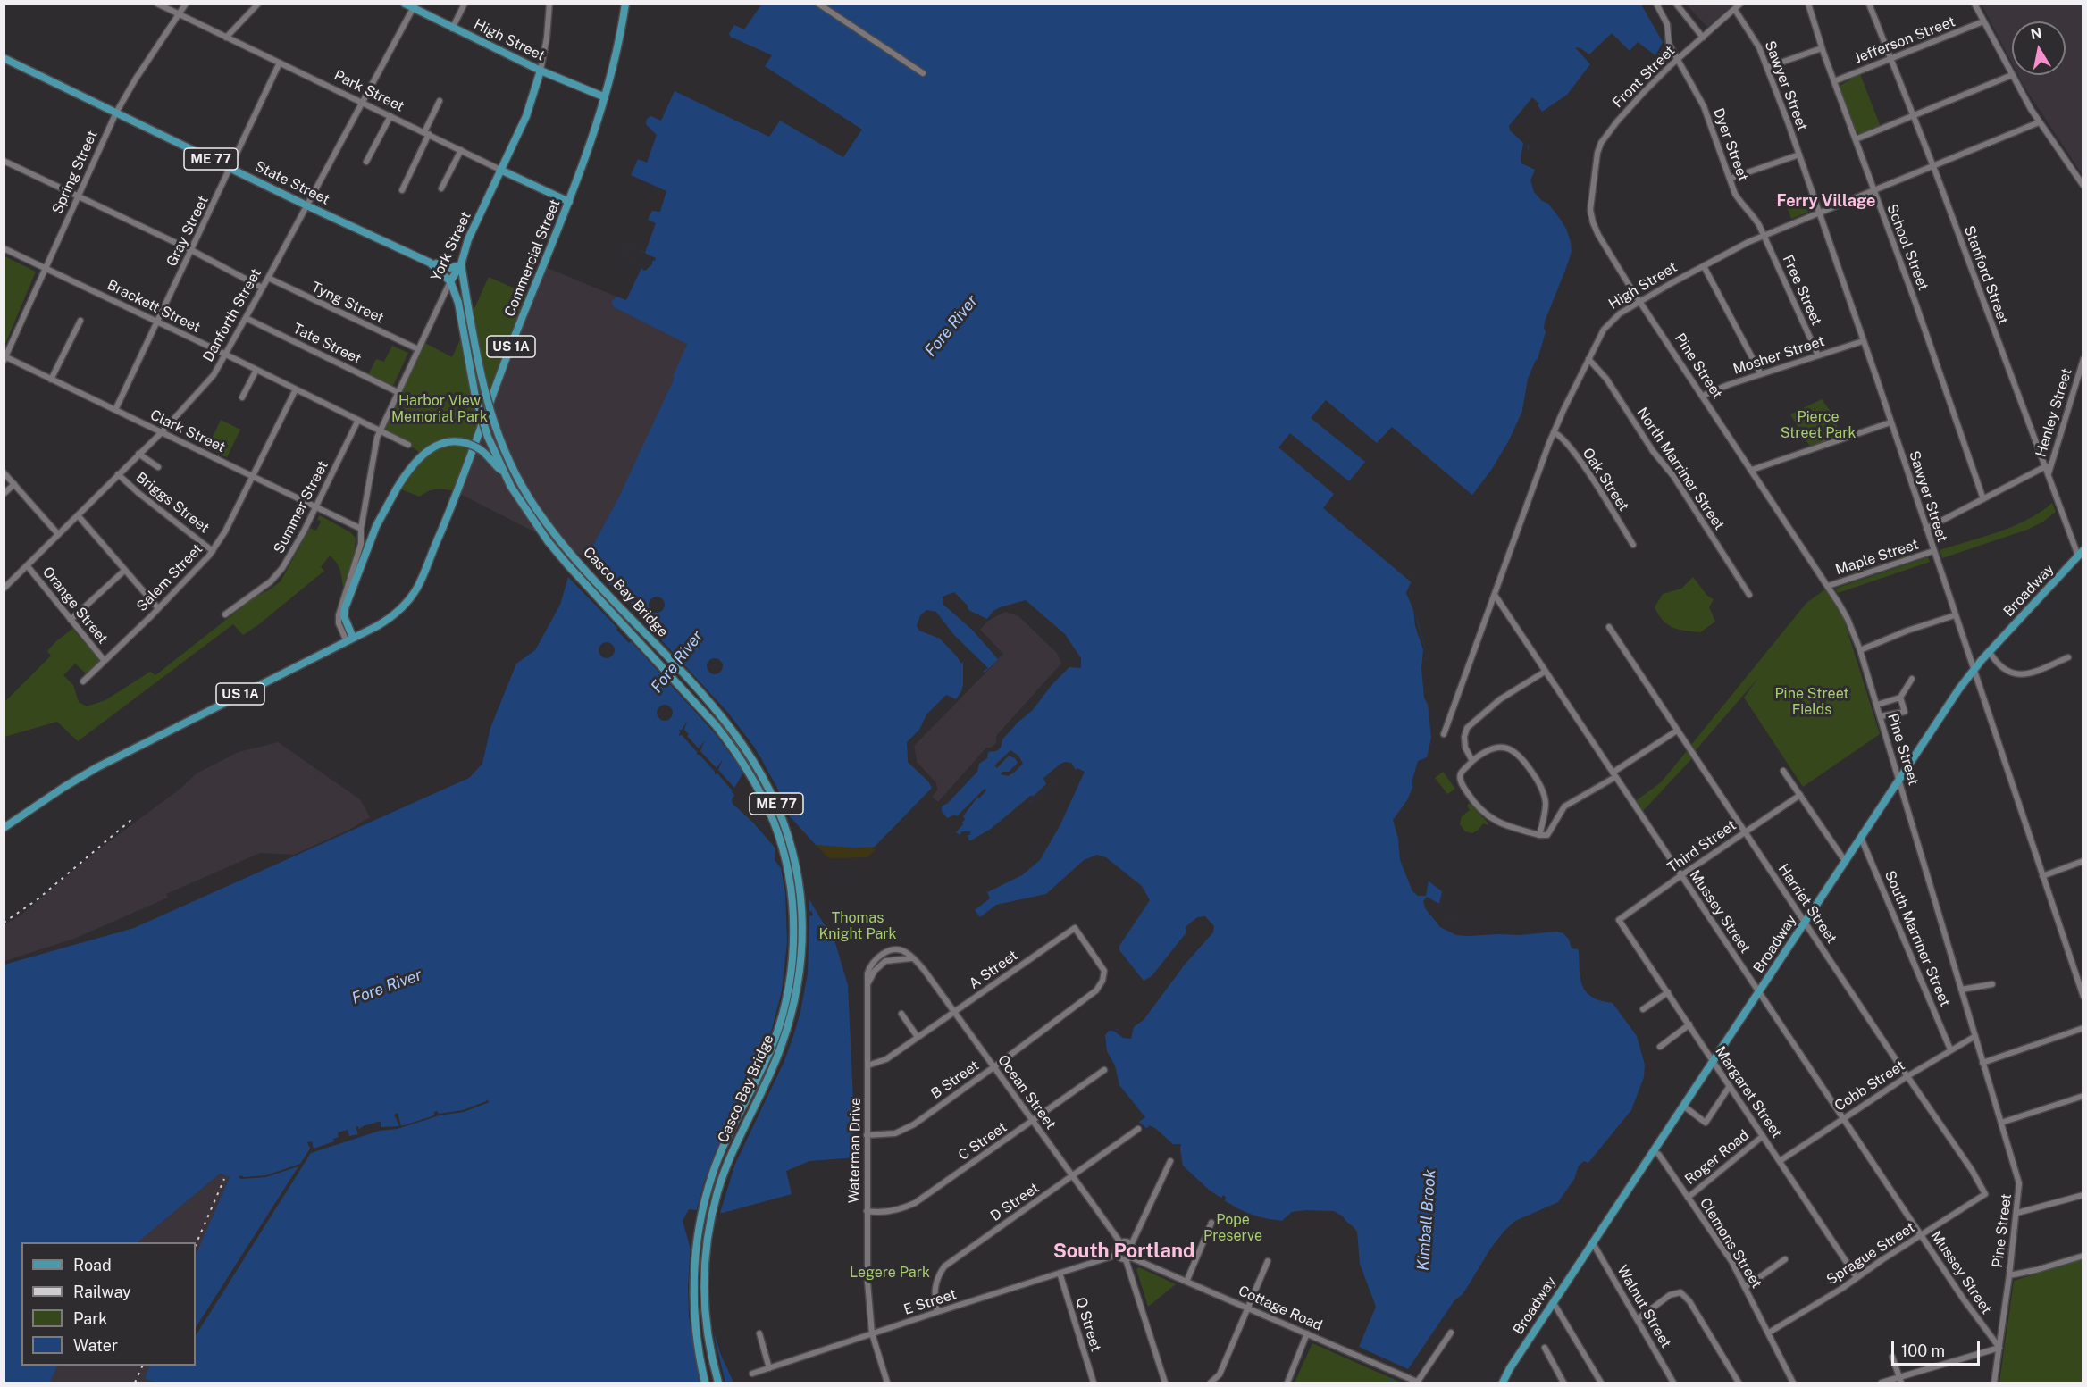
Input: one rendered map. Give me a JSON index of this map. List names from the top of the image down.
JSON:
{
  "streets": {
    "main road": [
      "High Street",
      "Park Street",
      "ME 77",
      "State Street",
      "York Street",
      "Commercial Street",
      "US 1A",
      "Broadway",
      "Casco Bay Bridge"
    ],
    "street": [
      "Jefferson Street",
      "Front Street",
      "Sawyer Street",
      "Dyer Street",
      "Spring Street",
      "Gray Street",
      "School Street",
      "Stanford Street",
      "Free Street",
      "Tyng Street",
      "Brackett Street",
      "Danforth Street",
      "Tate Street",
      "Mosher Street",
      "Pine Street",
      "Henley Street",
      "Clark Street",
      "North Marriner Street",
      "Oak Street",
      "Briggs Street",
      "Summer Street",
      "Maple Street",
      "Salem Street",
      "Orange Street",
      "Third Street",
      "Harriet Street",
      "Mussey Street",
      "South Marriner Street",
      "A Street",
      "B Street",
      "Cobb Street",
      "Ocean Street",
      "Margaret Street",
      "C Street",
      "Waterman Drive",
      "Roger Road",
      "D Street",
      "Clemons Street",
      "Sprague Street",
      "E Street",
      "Walnut Street",
      "Cottage Road",
      "Q Street"
    ]
  },
  "crossings": [
    ["High Street", "Sawyer Street"],
    ["High Street", "Dyer Street"],
    ["High Street", "York Street"],
    ["High Street", "School Street"],
    ["High Street", "Commercial Street"],
    ["High Street", "Stanford Street"],
    ["High Street", "Free Street"],
    ["High Street", "Danforth Street"],
    ["High Street", "Pine Street"],
    ["High Street", "North Marriner Street"],
    ["High Street", "Oak Street"],
    ["High Street", "Mussey Street"],
    ["Jefferson Street", "School Street"],
    ["Jefferson Street", "Stanford Street"],
    ["Front Street", "Sawyer Street"],
    ["Front Street", "Dyer Street"],
    ["Front Street", "Pine Street"],
    ["Sawyer Street", "Mosher Street"],
    ["Sawyer Street", "Maple Street"],
    ["Sawyer Street", "Broadway"],
    ["Park Street", "Spring Street"],
    ["Park Street", "Gray Street"],
    ["Park Street", "York Street"],
    ["Park Street", "Commercial Street"],
    ["Park Street", "Danforth Street"],
    ["Dyer Street", "Free Street"],
    ["Spring Street", "State Street"],
    ["Spring Street", "Brackett Street"],
    ["Spring Street", "Clark Street"],
    ["State Street", "Gray Street"],
    ["State Street", "York Street"],
    ["State Street", "Danforth Street"],
    ["State Street", "Casco Bay Bridge"],
    ["Gray Street", "Brackett Street"],
    ["Gray Street", "Clark Street"],
    ["York Street", "Commercial Street"],
    ["York Street", "Tyng Street"],
    ["York Street", "Brackett Street"],
    ["York Street", "Tate Street"],
    ["York Street", "US 1A"],
    ["York Street", "Clark Street"],
    ["York Street", "Casco Bay Bridge"],
    ["Commercial Street", "US 1A"],
    ["Stanford Street", "Henley Street"],
    ["Stanford Street", "Broadway"],
    ["Free Street", "Mosher Street"],
    ["Tyng Street", "Danforth Street"],
    ["Brackett Street", "Danforth Street"],
    ["Brackett Street", "Summer Street"],
    ["Brackett Street", "Salem Street"],
    ["Danforth Street", "Tate Street"],
    ["Danforth Street", "Clark Street"],
    ["Danforth Street", "Briggs Street"],
    ["Danforth Street", "Orange Street"],
    ["Mosher Street", "Pine Street"],
    ["Pine Street", "Maple Street"],
    ["Pine Street", "Broadway"],
    ["Pine Street", "Mussey Street"],
    ["Pine Street", "Cobb Street"],
    ["Clark Street", "Summer Street"],
    ["Clark Street", "Salem Street"],
    ["Briggs Street", "Salem Street"],
    ["Salem Street", "Orange Street"],
    ["Broadway", "Harriet Street"],
    ["Broadway", "Mussey Street"],
    ["Broadway", "South Marriner Street"],
    ["Broadway", "Margaret Street"],
    ["Broadway", "Clemons Street"],
    ["Broadway", "Walnut Street"],
    ["Third Street", "Harriet Street"],
    ["Third Street", "Mussey Street"],
    ["Third Street", "Margaret Street"],
    ["Harriet Street", "Cobb Street"],
    ["Harriet Street", "Sprague Street"],
    ["Mussey Street", "Cobb Street"],
    ["Mussey Street", "Sprague Street"],
    ["South Marriner Street", "Cobb Street"],
    ["A Street", "B Street"],
    ["A Street", "Ocean Street"],
    ["A Street", "Waterman Drive"],
    ["B Street", "Ocean Street"],
    ["B Street", "Waterman Drive"],
    ["Cobb Street", "Margaret Street"],
    ["Ocean Street", "C Street"],
    ["Ocean Street", "Waterman Drive"],
    ["Ocean Street", "D Street"],
    ["Ocean Street", "E Street"],
    ["Ocean Street", "Cottage Road"],
    ["Margaret Street", "Roger Road"],
    ["Margaret Street", "Sprague Street"],
    ["C Street", "Waterman Drive"],
    ["Waterman Drive", "E Street"],
    ["Roger Road", "Clemons Street"],
    ["D Street", "E Street"],
    ["Clemons Street", "Sprague Street"],
    ["E Street", "Cottage Road"],
    ["E Street", "Q Street"]
  ],
  "districts": ["Ferry Village", "South Portland"],
  "water": ["Fore River", "Kimball Brook"],
  "parks": [
    "Harbor View Memorial Park",
    "Pierce Street Park",
    "Pine Street Fields",
    "Thomas Knight Park",
    "Pope Preserve",
    "Legere Park"
  ],
  "legend": [
    "Road",
    "Railway",
    "Park",
    "Water"
  ],
  "scale_bar": "100 m",
  "north": "top"
}
